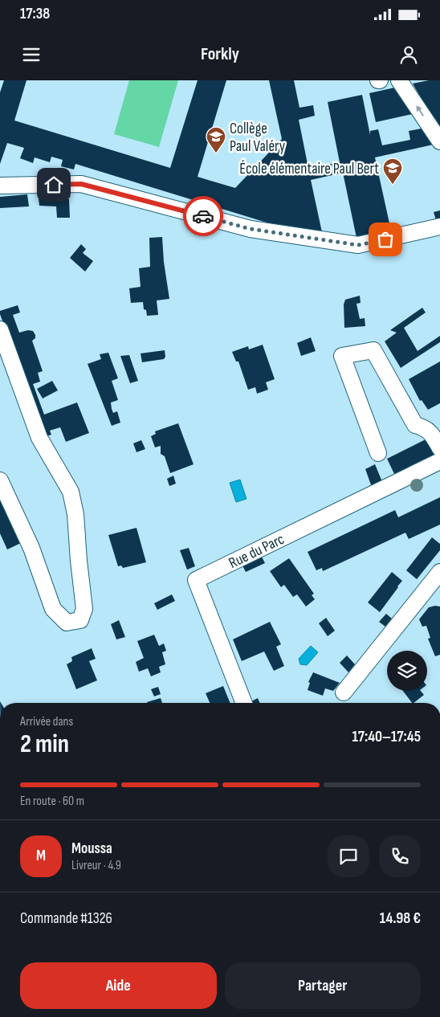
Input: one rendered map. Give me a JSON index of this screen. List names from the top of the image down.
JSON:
{
  "streets": {
    "street": ["Rue du Parc"]
  },
  "places": {
    "school or university": ["Collège Paul Valéry", "École élémentaire Paul Bert"]
  },
  "page": {
    "status": "17:38",
    "header": "Forkly",
    "heading": ["2 min", "Arrivée dans", "17:40–17:45"],
    "panel": [
      "Moussa",
      "Livreur · 4.9",
      "Commande #1326",
      "14.98 €"
    ],
    "bar": "En route · 60 m",
    "round": "M",
    "buttons": ["Aide", "Partager"]
  }
}
